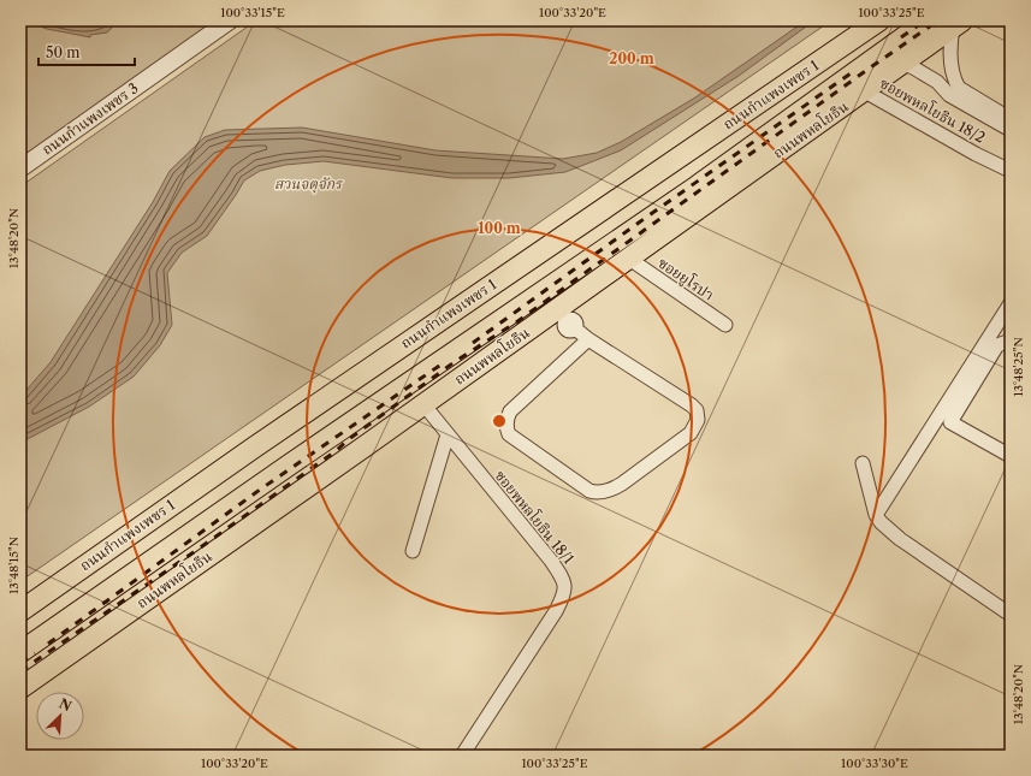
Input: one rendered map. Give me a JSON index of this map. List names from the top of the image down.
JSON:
{
  "streets": {
    "main road": ["ถนนกำแพงเพชร 1", "ถนนพหลโยธิน"],
    "street": [
      "ซอยพหลโยธิน 18/2",
      "ถนนกำแพงเพชร 3",
      "ซอยยูโรปา",
      "ซอยพหลโยธิน 18/1"
    ]
  },
  "crossings": [
    ["ซอยพหลโยธิน 18/2", "ถนนพหลโยธิน"],
    ["ถนนพหลโยธิน", "ซอยยูโรปา"],
    ["ถนนพหลโยธิน", "ซอยพหลโยธิน 18/1"]
  ],
  "parks": ["สวนจตุจักร"],
  "scale_bar": "50 m",
  "north": "top right",
  "coordinates": [
    "100°33'15\"E",
    "100°33'20\"E",
    "100°33'25\"E",
    "13°48'20\"N",
    "13°48'25\"N",
    "13°48'15\"N",
    "100°33'30\"E"
  ],
  "rings": ["200 m", "100 m"]
}
